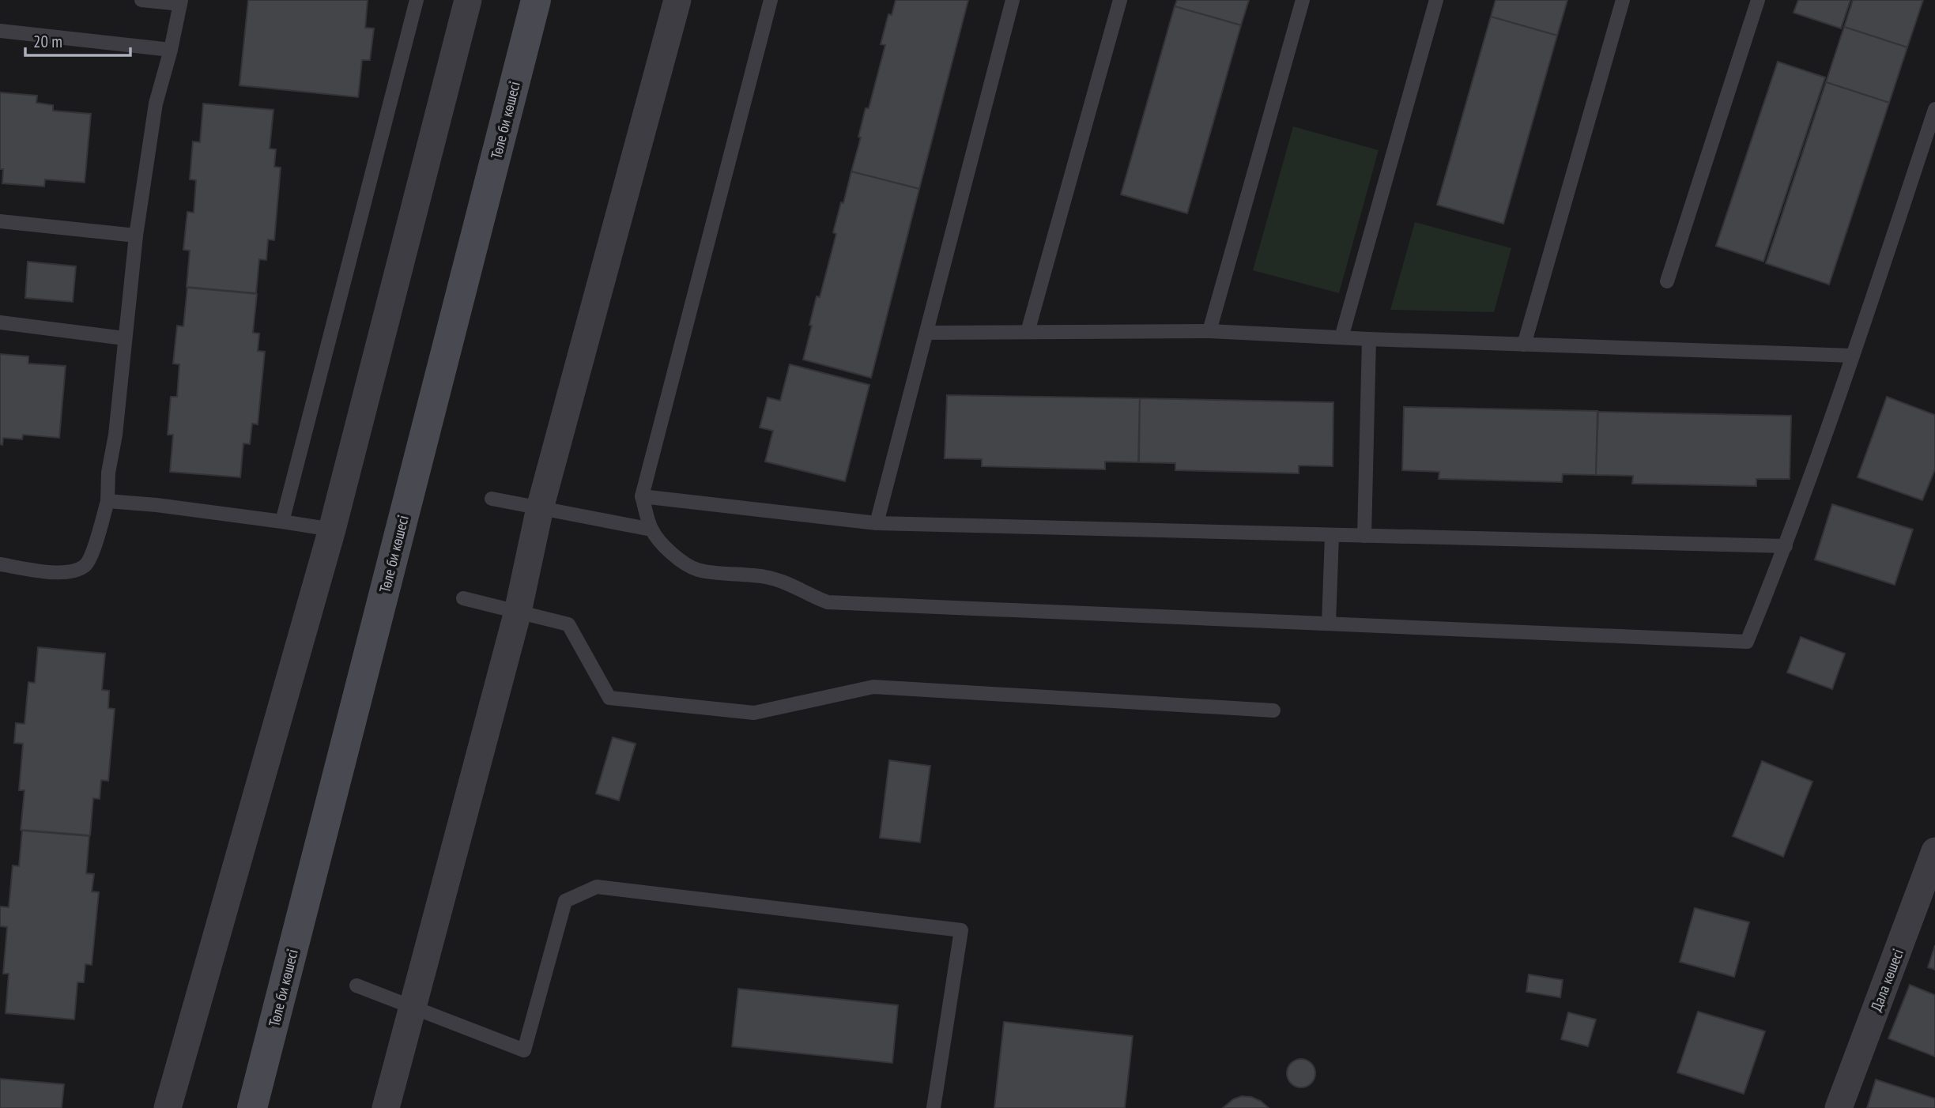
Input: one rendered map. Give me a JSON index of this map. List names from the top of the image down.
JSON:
{
  "streets": {
    "main road": ["Төле би көшесі"],
    "street": ["Дала көшесі"]
  },
  "scale_bar": "20 m"
}
